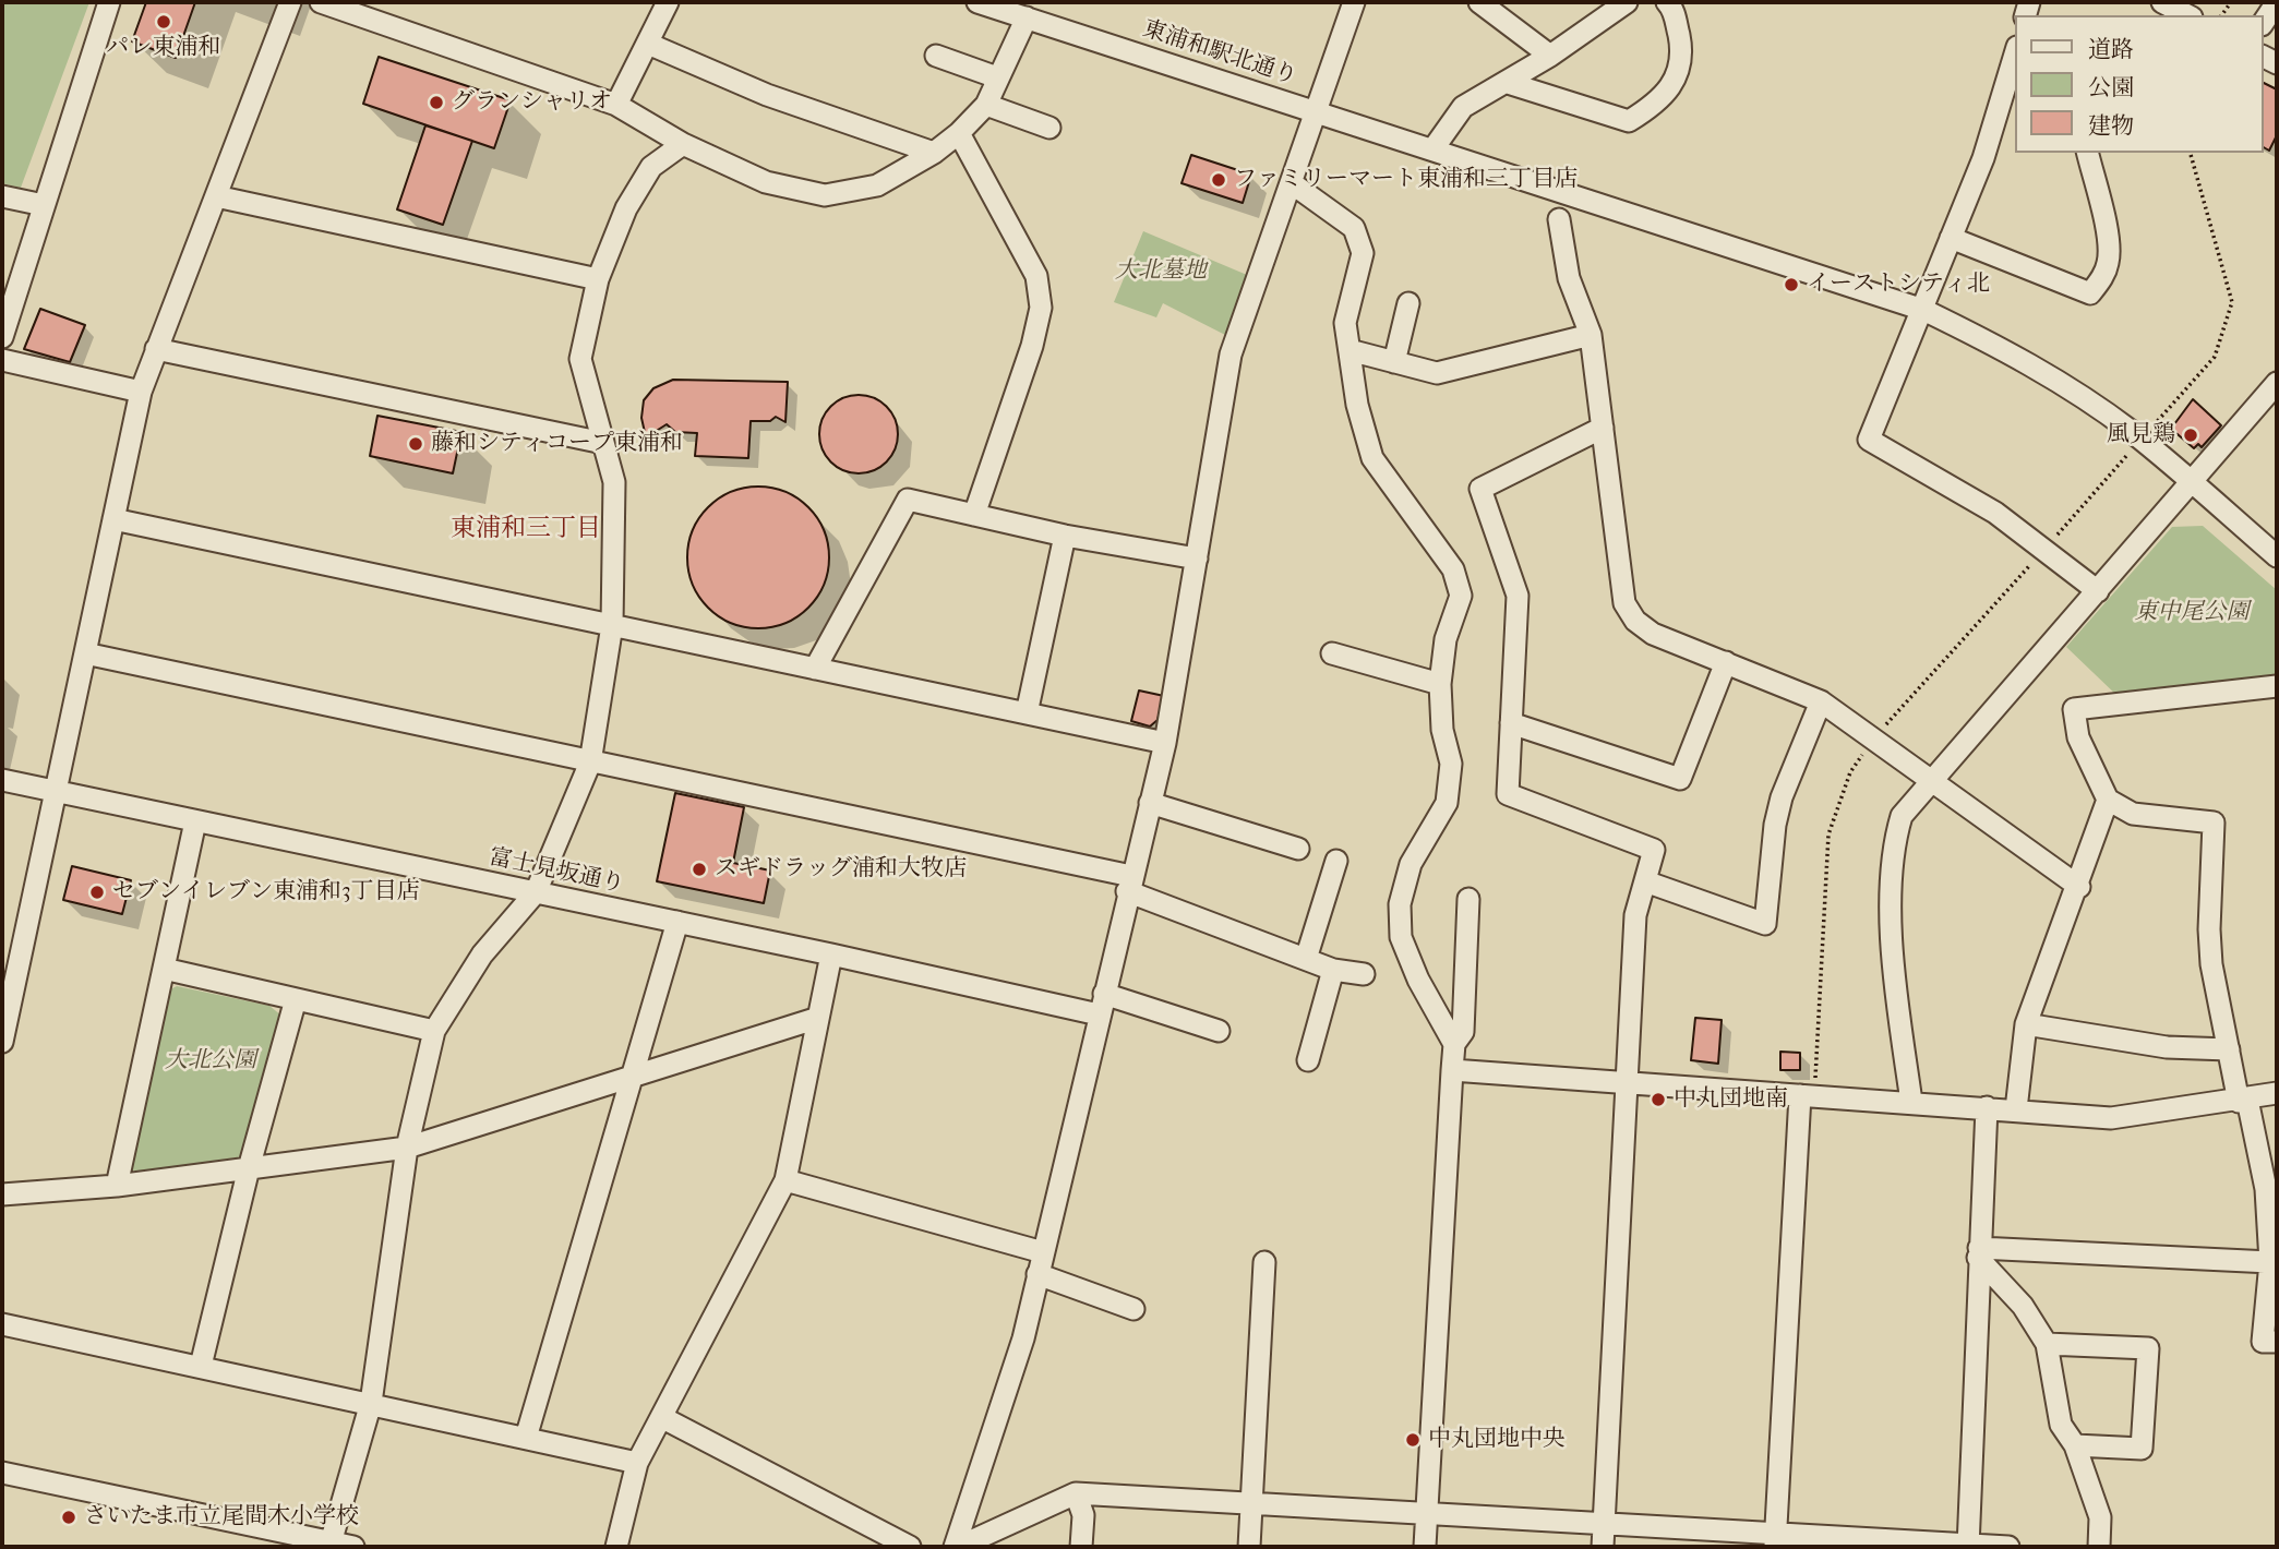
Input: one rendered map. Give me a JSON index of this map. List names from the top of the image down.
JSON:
{
  "streets": {
    "street": ["東浦和駅北通り", "富士見坂通り"]
  },
  "districts": ["東浦和三丁目"],
  "parks": ["大北墓地", "東中尾公園", "大北公園"],
  "places": [
    "パレ東浦和",
    "グランシャリオ",
    "ファミリーマート東浦和三丁目店",
    "イーストシティ北",
    "風見鶏",
    "藤和シティコープ東浦和",
    "スギドラッグ浦和大牧店",
    "セブンイレブン東浦和3丁目店",
    "中丸団地南",
    "中丸団地中央",
    "さいたま市立尾間木小学校"
  ],
  "legend": ["道路", "公園", "建物"]
}
